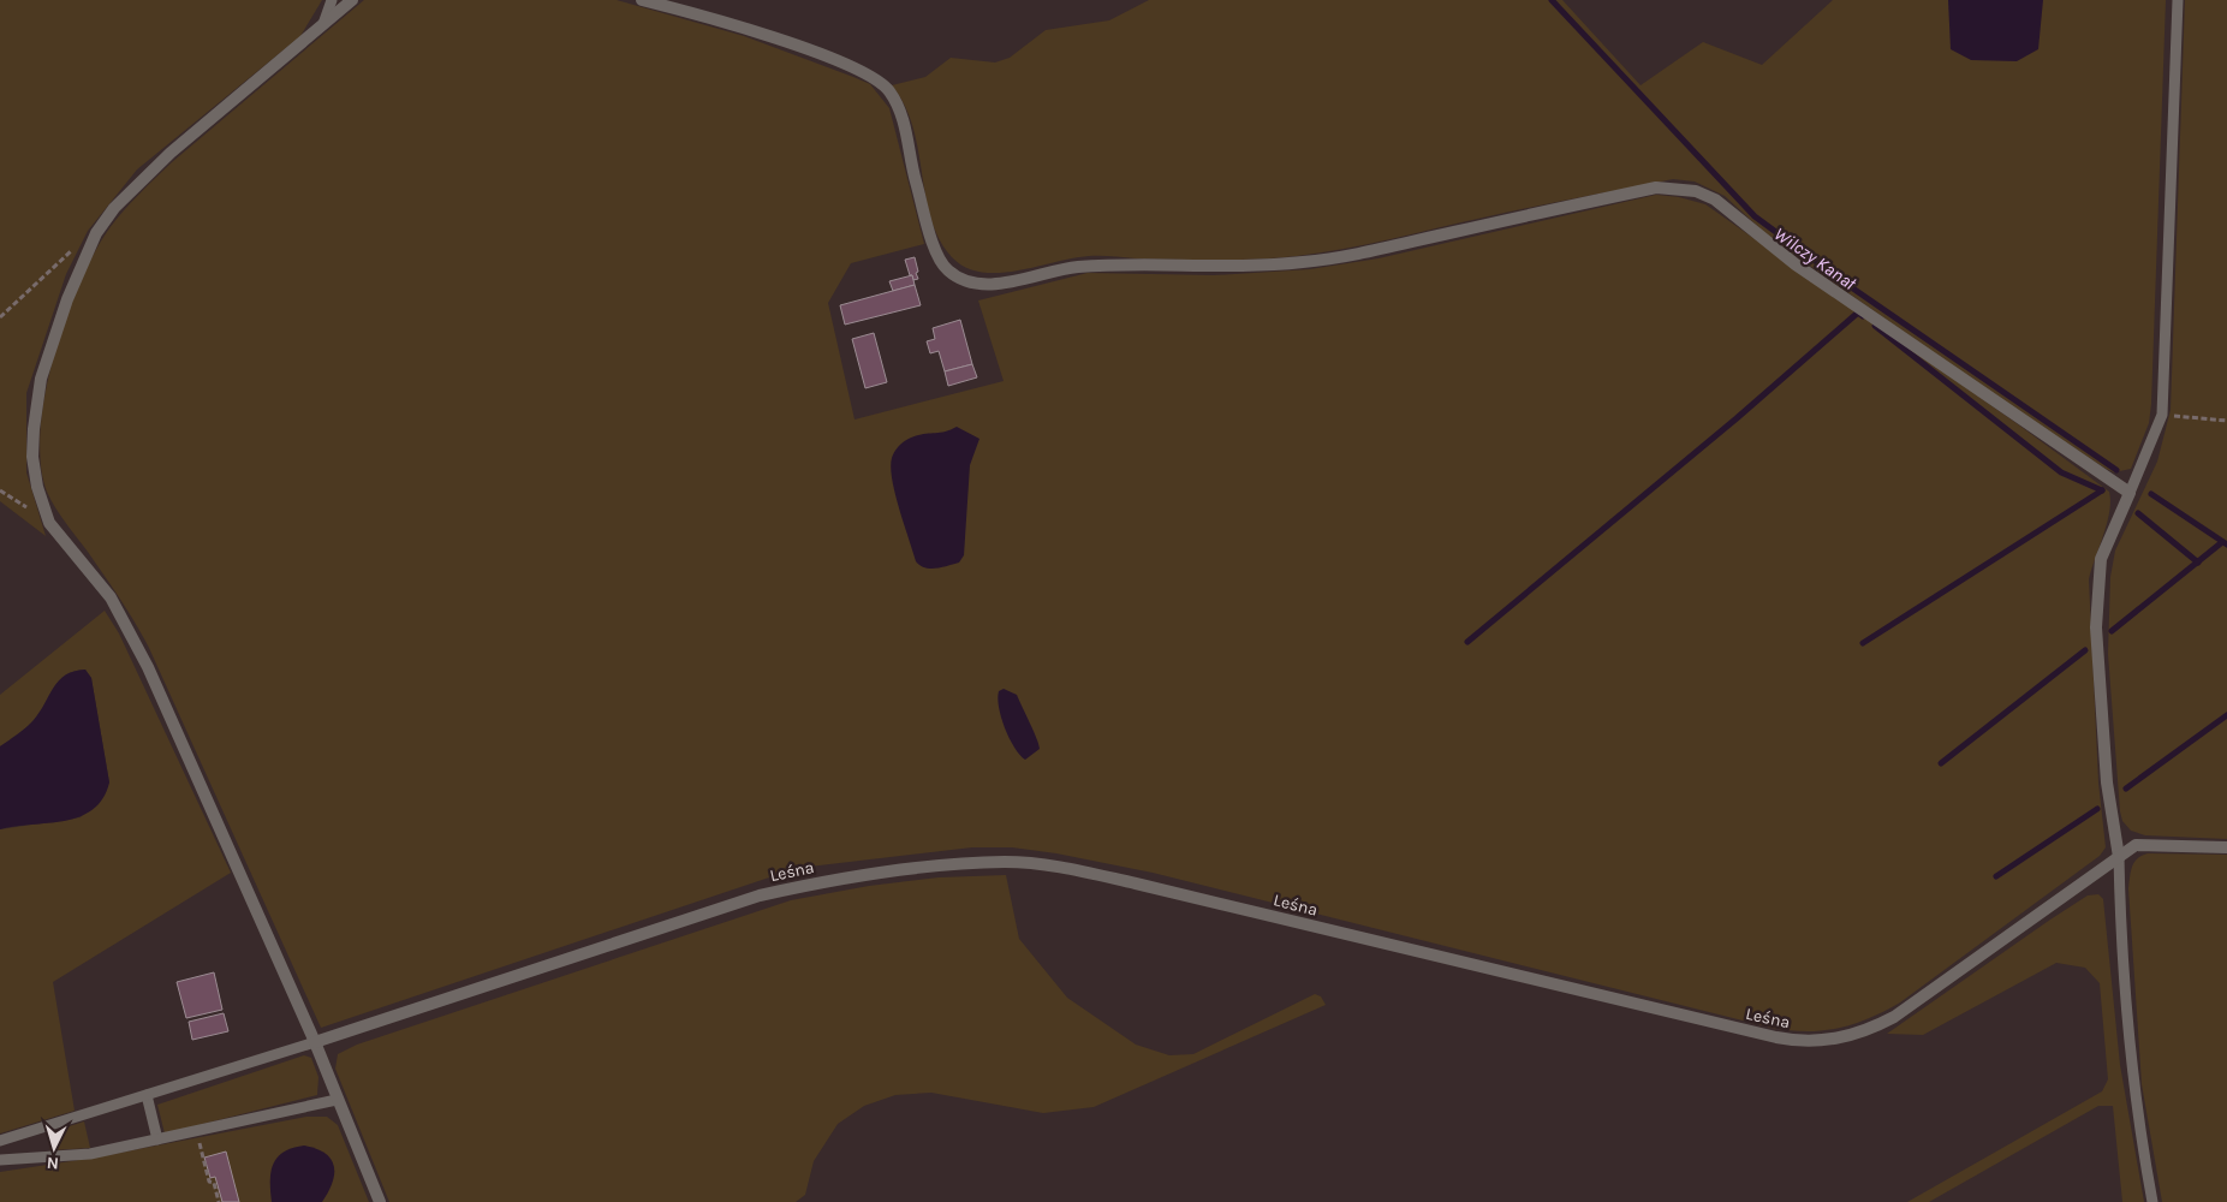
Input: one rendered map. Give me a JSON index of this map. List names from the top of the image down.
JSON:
{
  "streets": {
    "street": ["Leśna"]
  },
  "water": ["Wilczy Kanał"],
  "north": "bottom"
}
